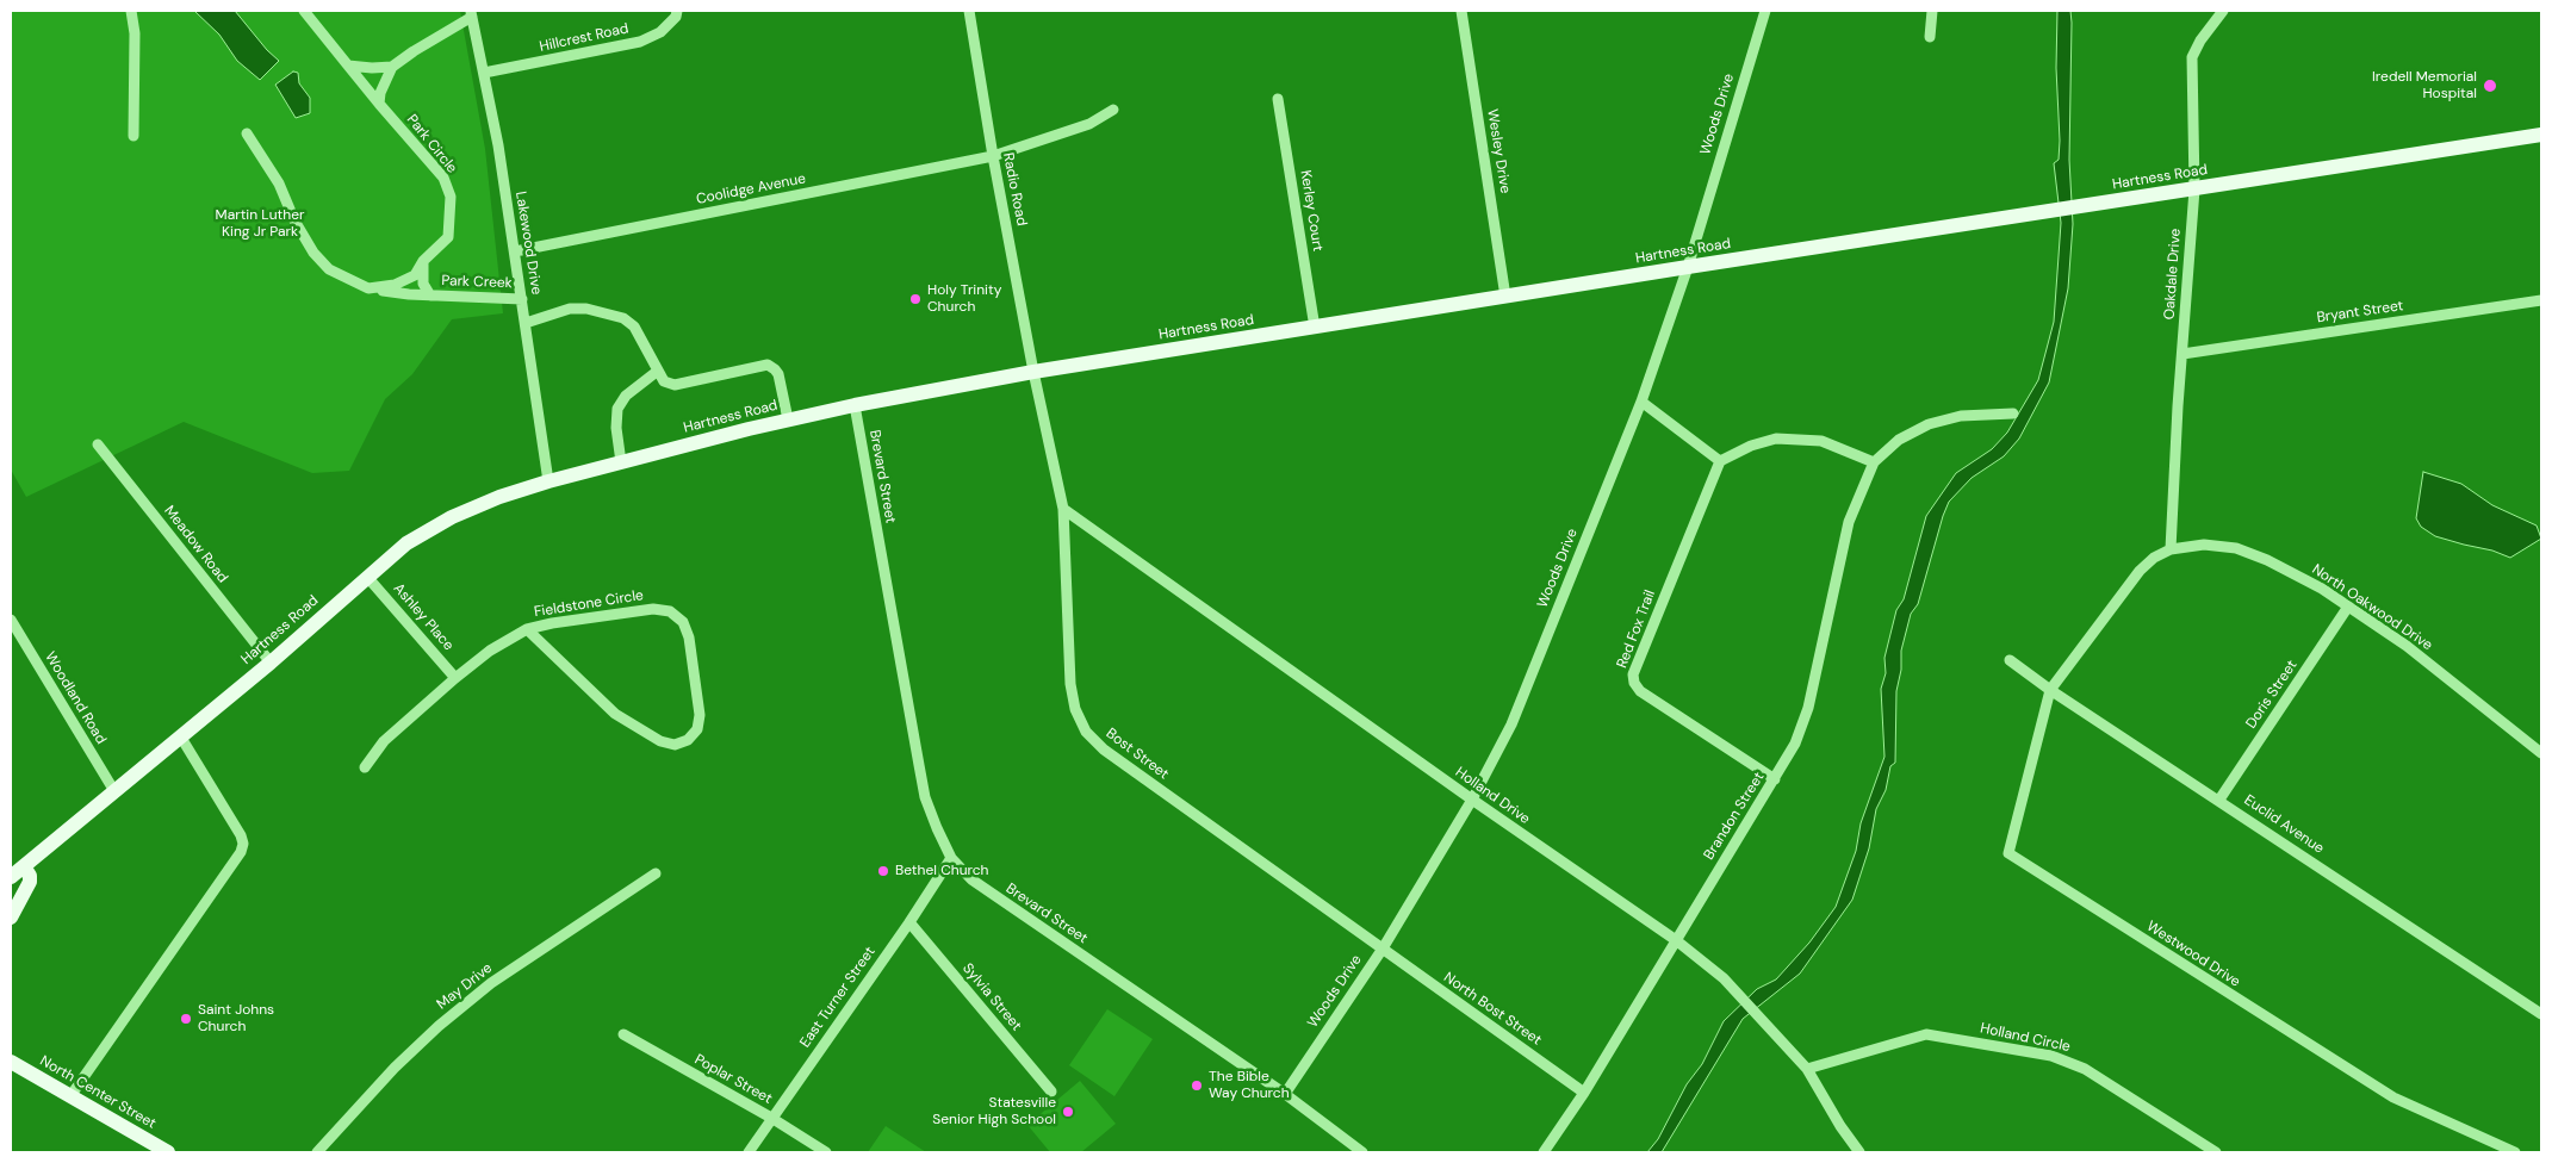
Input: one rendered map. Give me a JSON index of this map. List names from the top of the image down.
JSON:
{
  "streets": {
    "main road": ["Hartness Road", "North Center Street"],
    "street": [
      "Hillcrest Road",
      "Woods Drive",
      "Park Circle",
      "Wesley Drive",
      "Coolidge Avenue",
      "Radio Road",
      "Kerley Court",
      "Lakewood Drive",
      "Oakdale Drive",
      "Park Creek",
      "Bryant Street",
      "Brevard Street",
      "Meadow Road",
      "Fieldstone Circle",
      "North Oakwood Drive",
      "Ashley Place",
      "Red Fox Trail",
      "Doris Street",
      "Woodland Road",
      "Bost Street",
      "Holland Drive",
      "Brandon Street",
      "Euclid Avenue",
      "Westwood Drive",
      "May Drive",
      "East Turner Street",
      "Sylvia Street",
      "North Bost Street",
      "Holland Circle",
      "Poplar Street"
    ]
  },
  "crossings": [
    ["Hillcrest Road", "Lakewood Drive"],
    ["Woods Drive", "Hartness Road"],
    ["Woods Drive", "Brevard Street"],
    ["Woods Drive", "Bost Street"],
    ["Woods Drive", "Holland Drive"],
    ["Woods Drive", "North Bost Street"],
    ["Park Circle", "Park Creek"],
    ["Wesley Drive", "Hartness Road"],
    ["Hartness Road", "Radio Road"],
    ["Hartness Road", "Kerley Court"],
    ["Hartness Road", "Lakewood Drive"],
    ["Hartness Road", "Oakdale Drive"],
    ["Hartness Road", "Brevard Street"],
    ["Hartness Road", "Meadow Road"],
    ["Hartness Road", "Ashley Place"],
    ["Hartness Road", "Woodland Road"],
    ["Hartness Road", "Bost Street"],
    ["Coolidge Avenue", "Radio Road"],
    ["Coolidge Avenue", "Lakewood Drive"],
    ["Radio Road", "Bost Street"],
    ["Lakewood Drive", "Park Creek"],
    ["Oakdale Drive", "Bryant Street"],
    ["Oakdale Drive", "North Oakwood Drive"],
    ["Brevard Street", "East Turner Street"],
    ["Fieldstone Circle", "Ashley Place"],
    ["North Oakwood Drive", "Doris Street"],
    ["North Oakwood Drive", "Euclid Avenue"],
    ["North Oakwood Drive", "Westwood Drive"],
    ["Red Fox Trail", "Brandon Street"],
    ["Doris Street", "Euclid Avenue"],
    ["Bost Street", "Holland Drive"],
    ["Bost Street", "North Bost Street"],
    ["Holland Drive", "Brandon Street"],
    ["Holland Drive", "Holland Circle"],
    ["Brandon Street", "North Bost Street"],
    ["Euclid Avenue", "Westwood Drive"],
    ["East Turner Street", "Sylvia Street"],
    ["East Turner Street", "Poplar Street"]
  ],
  "parks": ["Martin Luther King Jr Park"],
  "places": [
    "Iredell Memorial Hospital",
    "Holy Trinity Church",
    "Bethel Church",
    "Saint Johns Church",
    "The Bible Way Church",
    "Statesville Senior High School"
  ]
}
